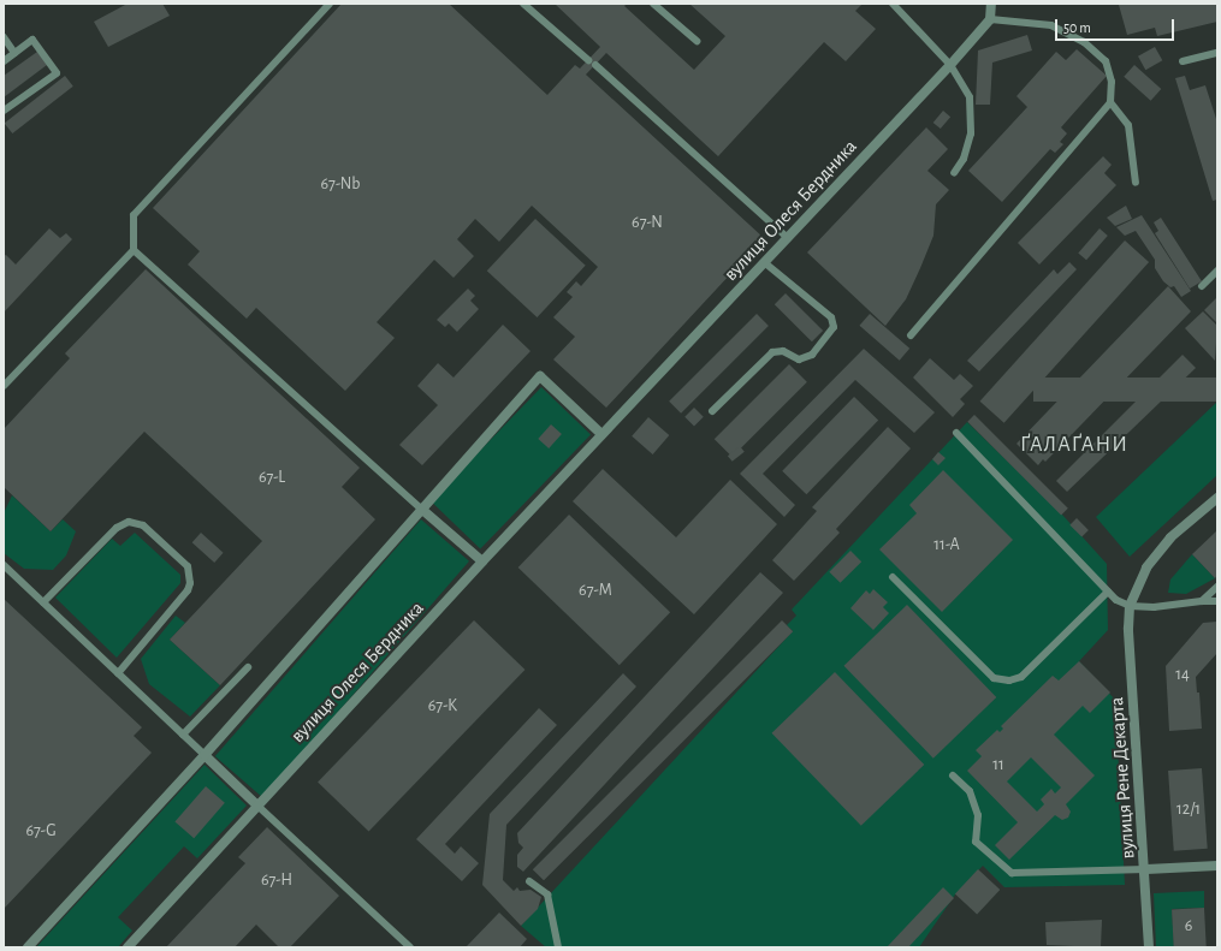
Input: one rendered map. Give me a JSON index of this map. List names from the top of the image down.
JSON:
{
  "streets": {
    "street": ["вулиця Олеся Бердника", "вулиця Рене Декарта"]
  },
  "districts": ["ҐАЛАҐАНИ"],
  "house_numbers": [
    "67-Nb",
    "67-N",
    "67-L",
    "11-А",
    "67-М",
    "14",
    "67-К",
    "11",
    "12/1",
    "67-G",
    "67-Н",
    "6"
  ],
  "scale_bar": "50 m"
}
